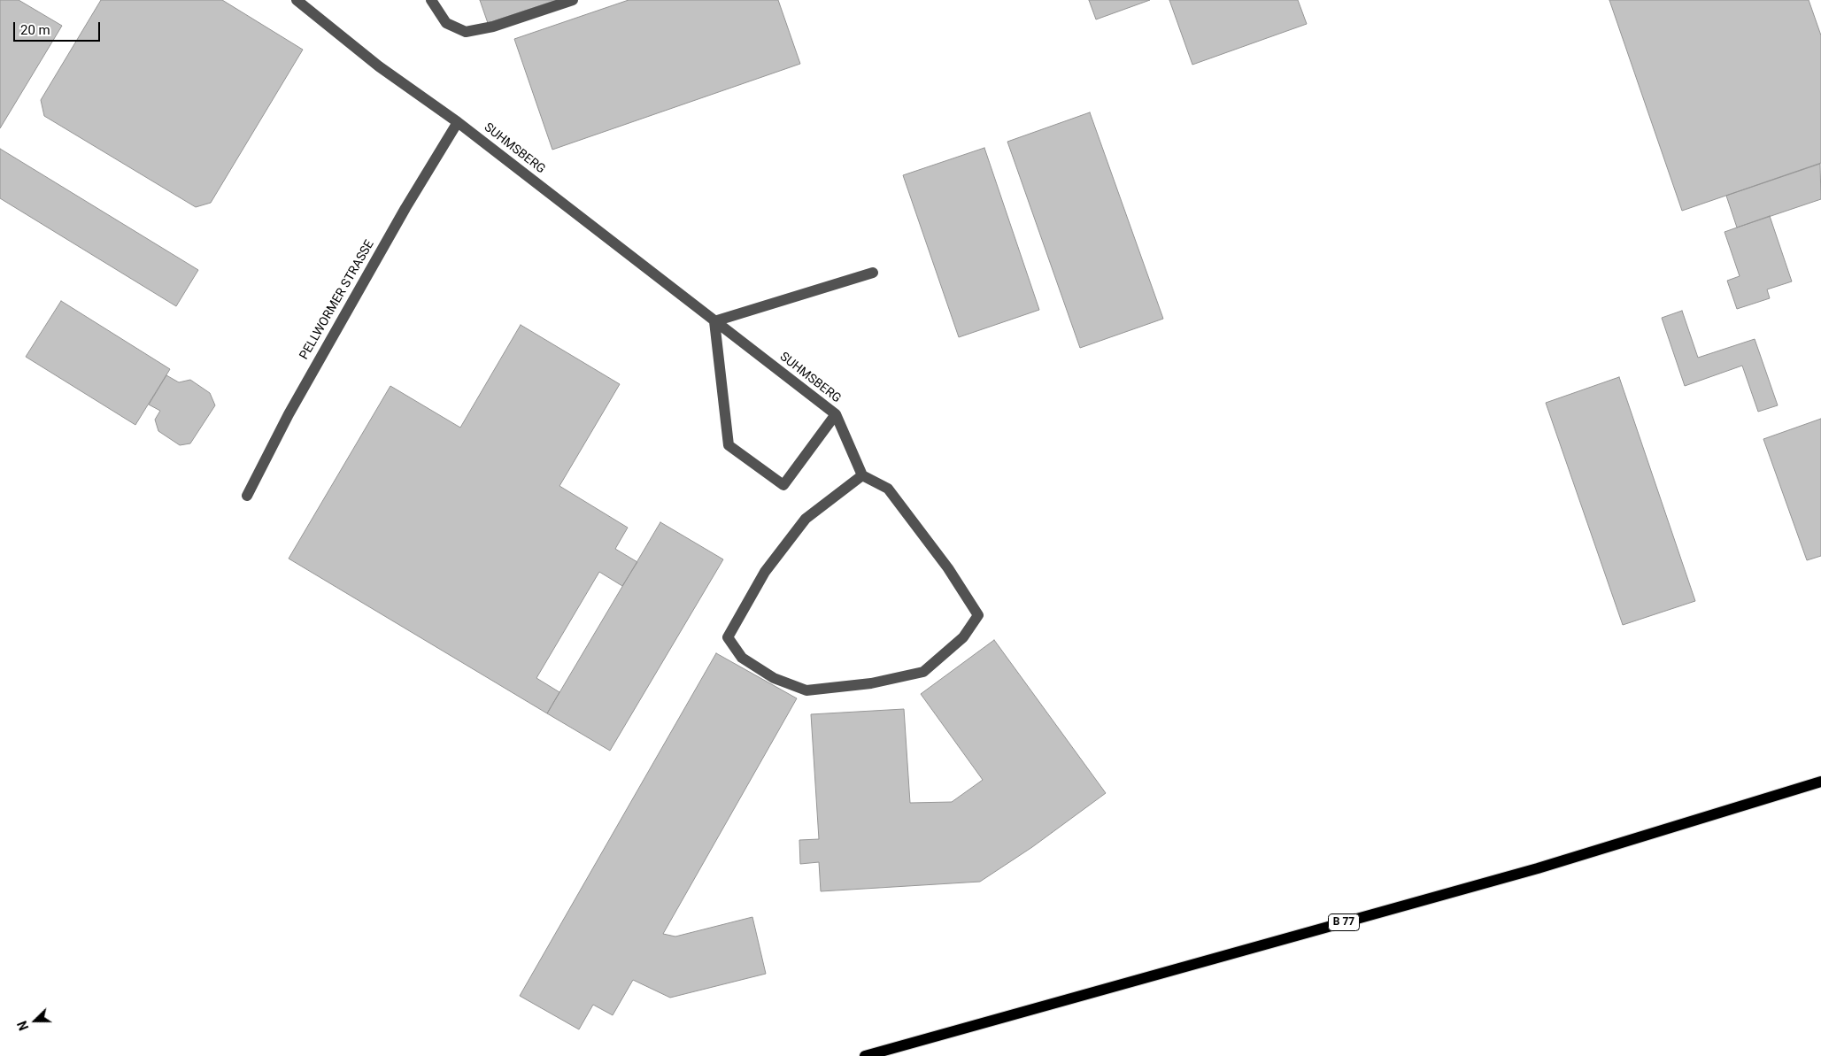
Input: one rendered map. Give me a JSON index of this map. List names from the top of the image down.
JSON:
{
  "streets": {
    "main road": ["B 77"],
    "street": ["SUHMSBERG", "PELLWORMER STRASSE"]
  },
  "crossings": [
    ["SUHMSBERG", "PELLWORMER STRASSE"]
  ],
  "scale_bar": "20 m",
  "north": "left"
}
